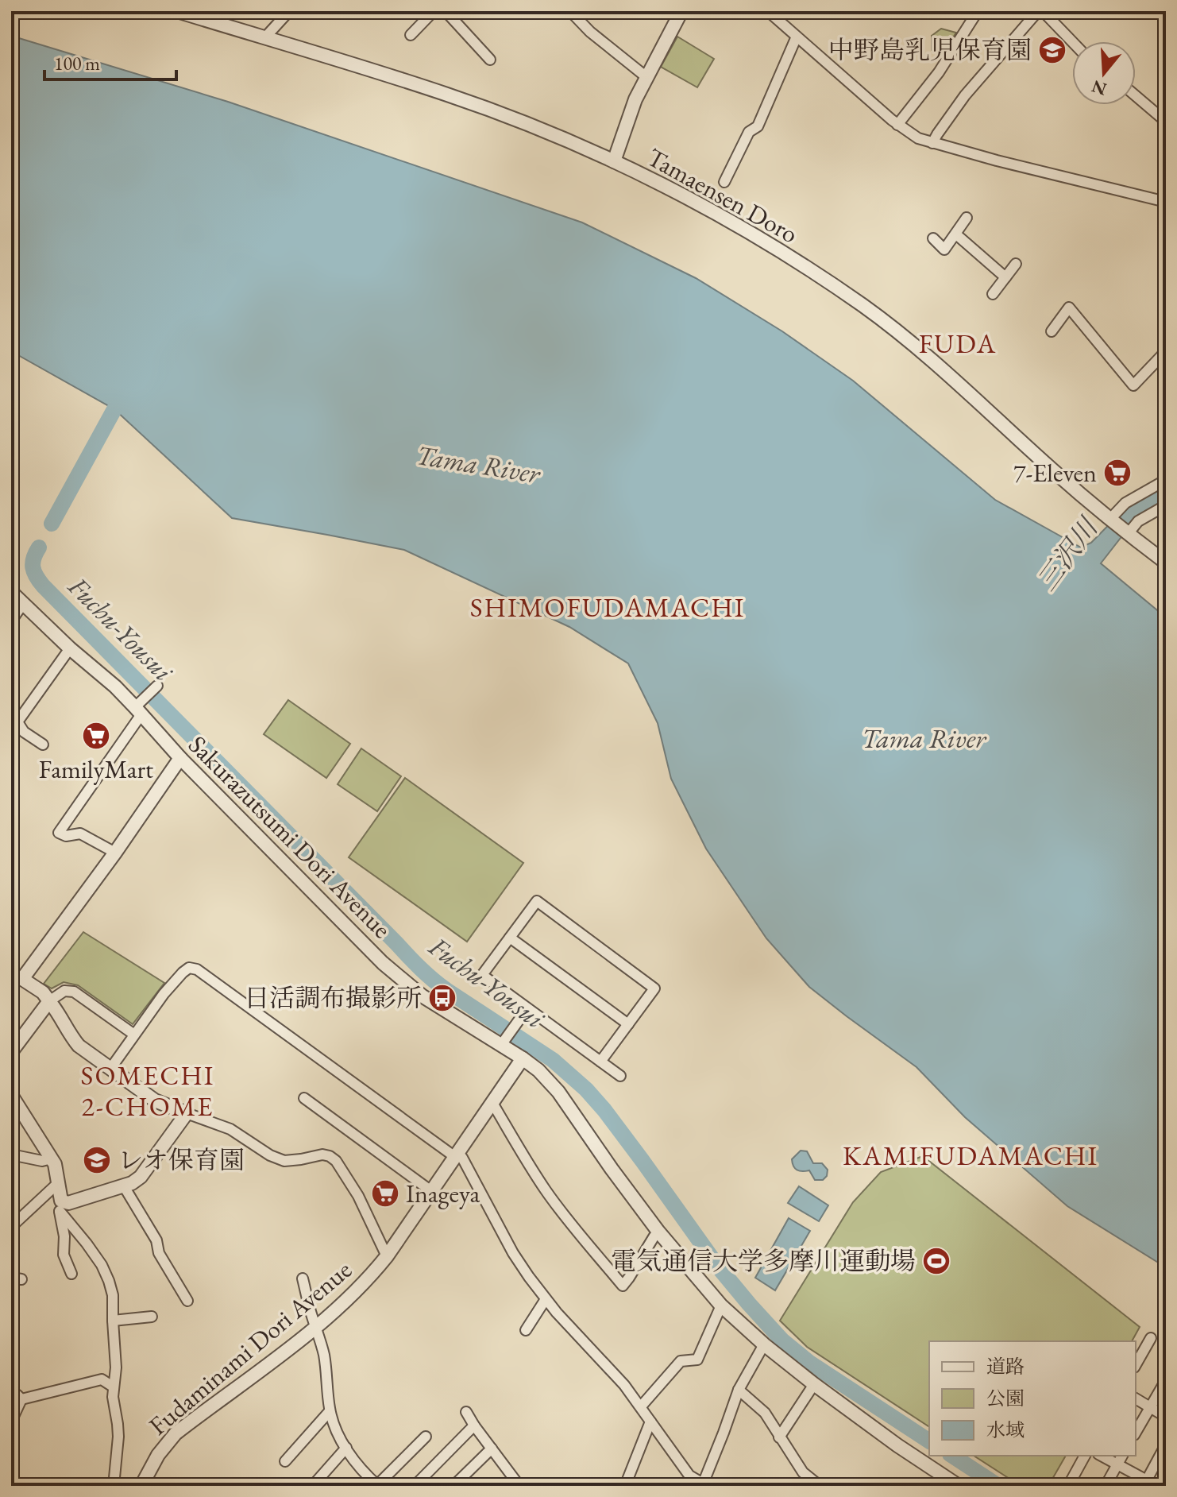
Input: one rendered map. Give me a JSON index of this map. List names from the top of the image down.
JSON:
{
  "streets": {
    "street": ["Tamaensen Doro", "Sakurazutsumi Dori Avenue", "Fudaminami Dori Avenue"]
  },
  "crossings": [
    ["Sakurazutsumi Dori Avenue", "Fudaminami Dori Avenue"]
  ],
  "districts": [
    "FUDA",
    "SHIMOFUDAMACHI",
    "SOMECHI 2-CHOME",
    "KAMIFUDAMACHI"
  ],
  "water": ["Tama River", "三沢川", "Fuchu-Yousui"],
  "places": {
    "school or university": ["中野島乳児保育園", "レオ保育園"],
    "supermarket": ["7-Eleven", "FamilyMart", "Inageya"],
    "bus stop": ["日活調布撮影所"],
    "sports": ["電気通信大学多摩川運動場"]
  },
  "legend": ["道路", "公園", "水域"],
  "scale_bar": "100 m",
  "north": "bottom"
}
